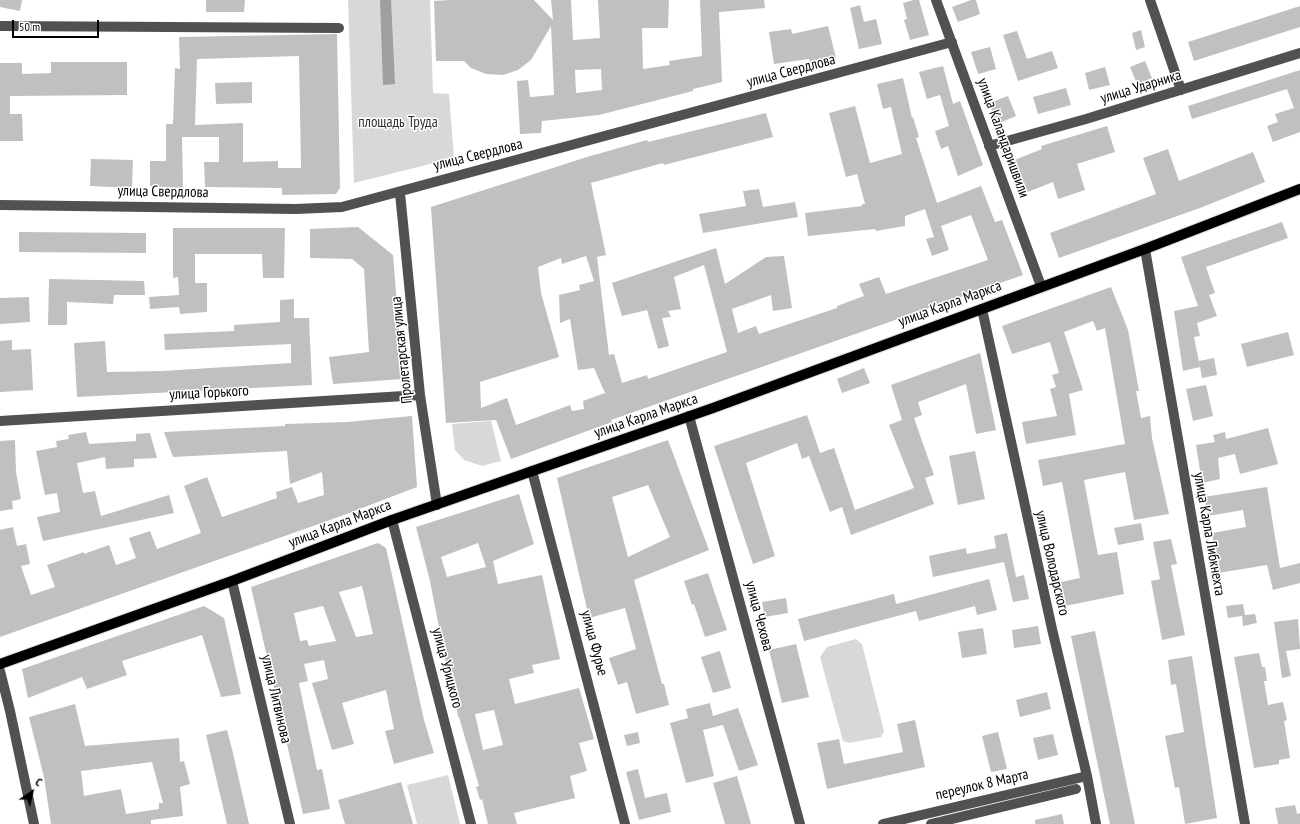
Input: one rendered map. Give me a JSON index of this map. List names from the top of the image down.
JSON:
{
  "streets": {
    "main road": ["улица Карла Маркса"],
    "street": [
      "улица Свердлова",
      "улица Ударника",
      "улица Каландаришвили",
      "Пролетарская улица",
      "улица Горького",
      "улица Карла Либкнехта",
      "улица Володарского",
      "улица Чехова",
      "улица Фурье",
      "улица Урицкого",
      "улица Литвинова",
      "переулок 8 Марта"
    ]
  },
  "crossings": [
    ["улица Свердлова", "улица Каландаришвили"],
    ["улица Свердлова", "Пролетарская улица"],
    ["улица Ударника", "улица Каландаришвили"],
    ["улица Каландаришвили", "улица Карла Маркса"],
    ["улица Карла Маркса", "Пролетарская улица"],
    ["улица Карла Маркса", "улица Карла Либкнехта"],
    ["улица Карла Маркса", "улица Володарского"],
    ["улица Карла Маркса", "улица Чехова"],
    ["улица Карла Маркса", "улица Фурье"],
    ["улица Карла Маркса", "улица Урицкого"],
    ["улица Карла Маркса", "улица Литвинова"],
    ["Пролетарская улица", "улица Горького"],
    ["улица Володарского", "переулок 8 Марта"]
  ],
  "parks": ["площадь Труда"],
  "scale_bar": "50 m",
  "north": "top right"
}
